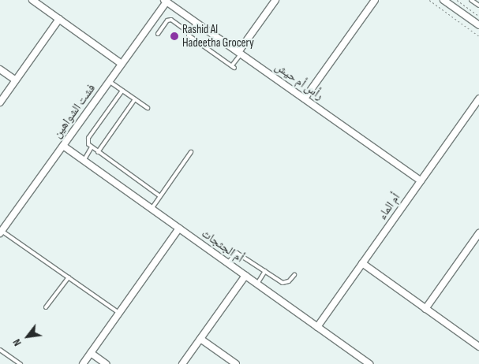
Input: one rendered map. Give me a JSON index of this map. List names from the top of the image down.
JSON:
{
  "streets": {
    "street": [
      "رأس أم حيش",
      "فشت الشواهين",
      "أم الماء",
      "أم الجثجاث"
    ]
  },
  "crossings": [
    ["رأس أم حيش", "فشت الشواهين"],
    ["رأس أم حيش", "أم الماء"],
    ["فشت الشواهين", "أم الجثجاث"],
    ["أم الماء", "أم الجثجاث"]
  ],
  "places": ["Rashid Al Hadeetha Grocery"],
  "north": "bottom left"
}
